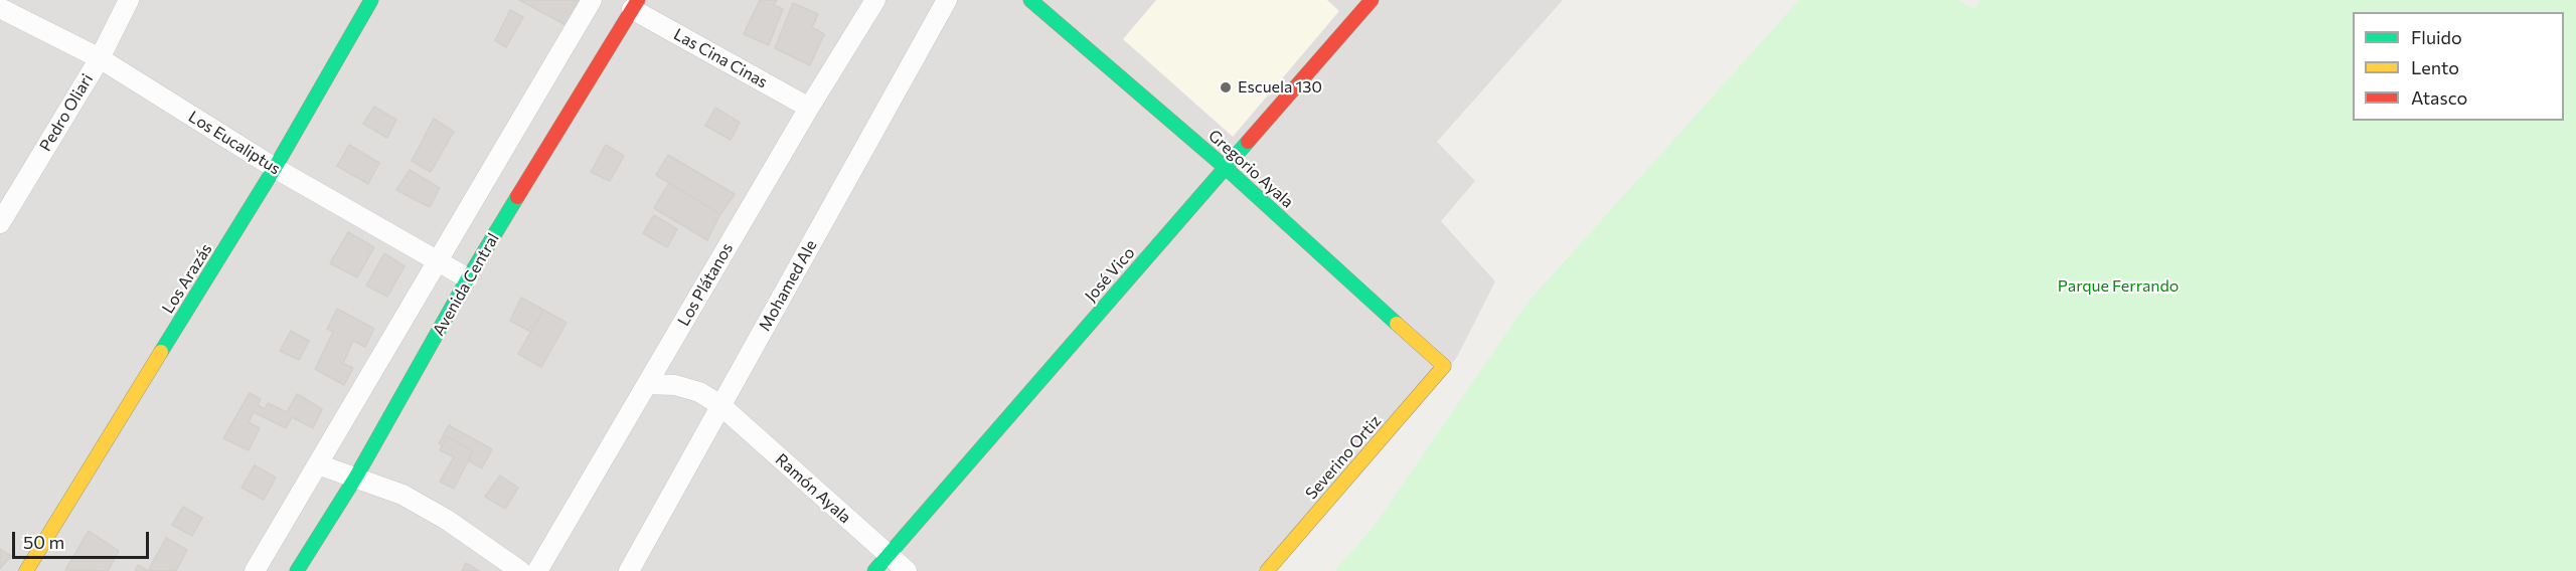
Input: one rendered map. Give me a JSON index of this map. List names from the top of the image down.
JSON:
{
  "streets": {
    "street": [
      "Las Cina Cinas",
      "Pedro Oliari",
      "Los Eucaliptus",
      "Gregorio Ayala",
      "José Vico",
      "Los Arazás",
      "Avenida Central",
      "Los Plátanos",
      "Mohamed Ale",
      "Severino Ortiz",
      "Ramón Ayala"
    ]
  },
  "crossings": [
    ["Las Cina Cinas", "Avenida Central"],
    ["Las Cina Cinas", "Los Plátanos"],
    ["Pedro Oliari", "Los Eucaliptus"],
    ["Los Eucaliptus", "Los Arazás"],
    ["Los Eucaliptus", "Avenida Central"],
    ["Gregorio Ayala", "José Vico"],
    ["Gregorio Ayala", "Severino Ortiz"],
    ["José Vico", "Ramón Ayala"],
    ["Los Plátanos", "Ramón Ayala"],
    ["Mohamed Ale", "Ramón Ayala"]
  ],
  "parks": ["Parque Ferrando"],
  "places": ["Escuela 130"],
  "legend": ["Fluido", "Lento", "Atasco"],
  "scale_bar": "50 m"
}
